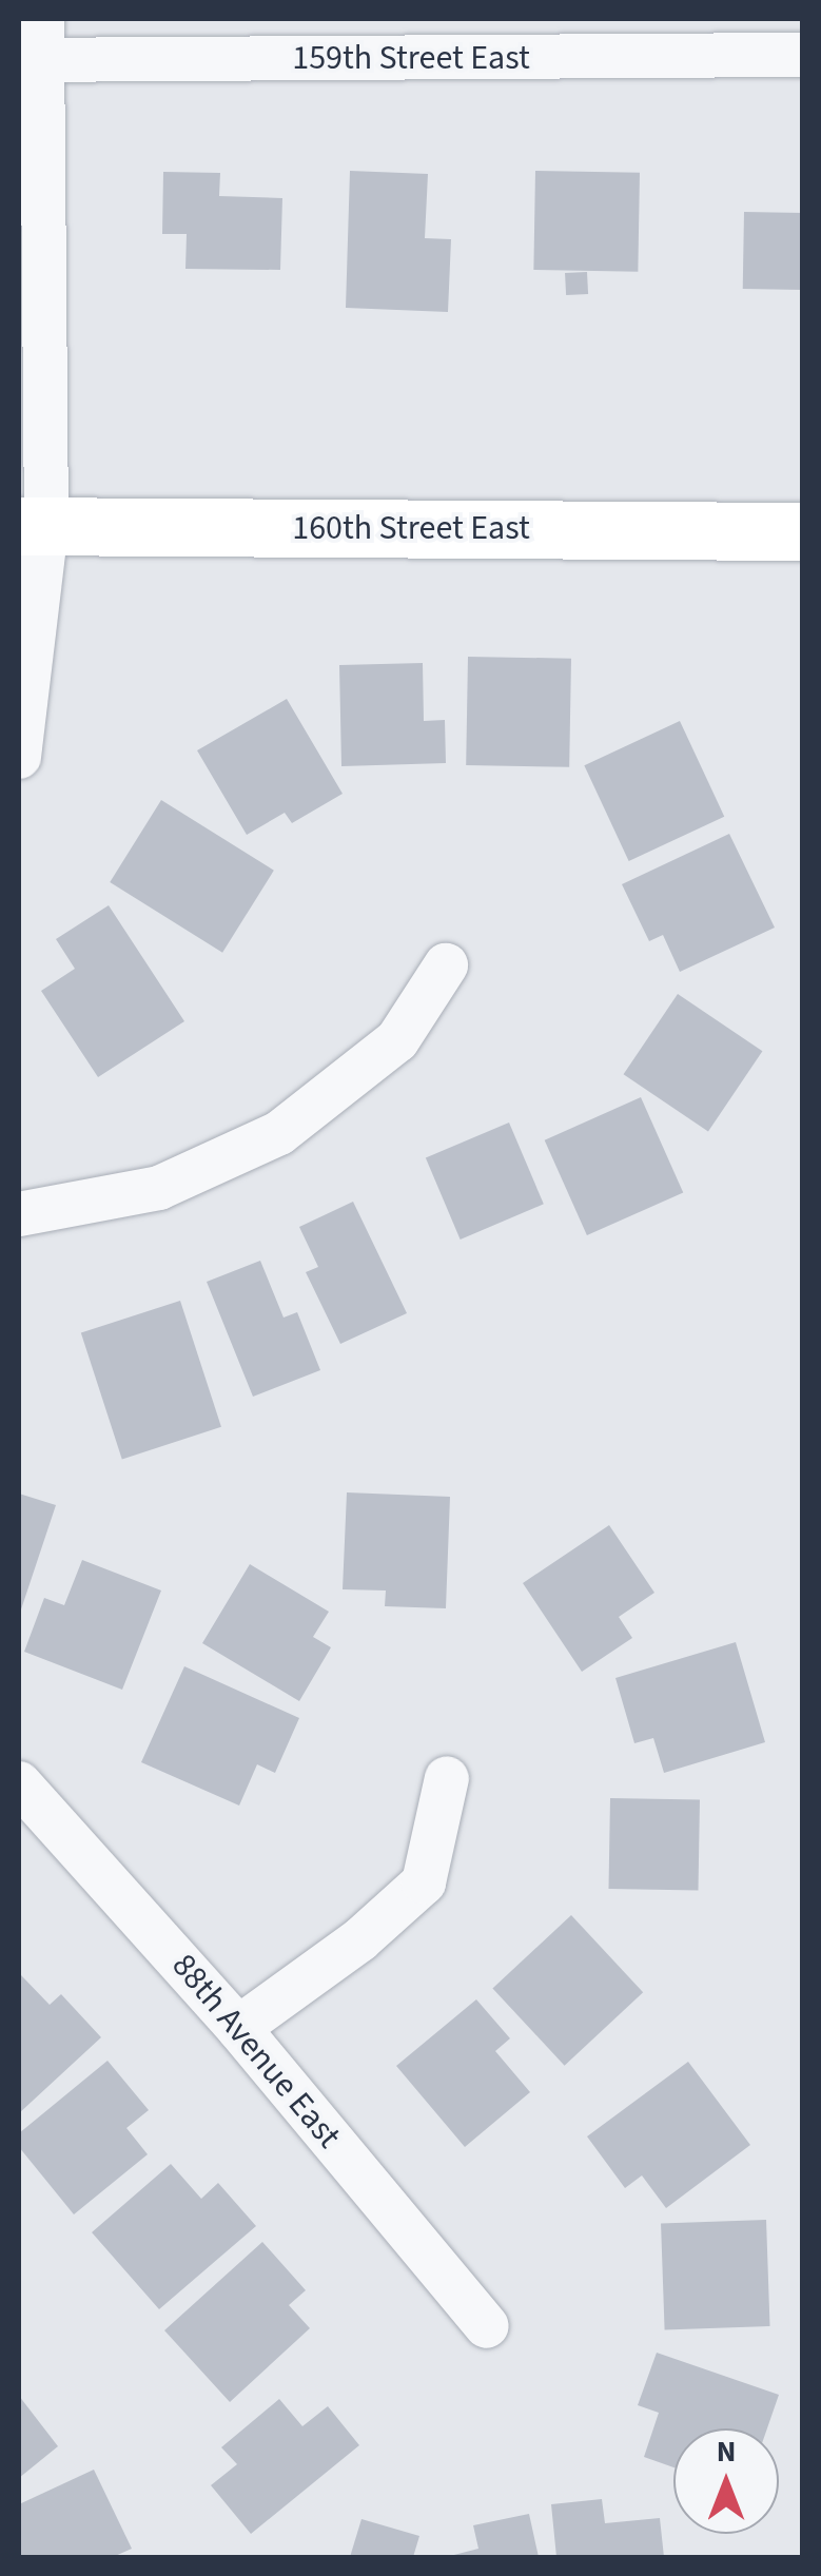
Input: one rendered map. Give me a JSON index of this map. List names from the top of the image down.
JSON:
{
  "streets": {
    "main road": ["160th Street East"],
    "street": ["159th Street East", "88th Avenue East"]
  },
  "north": "top"
}
